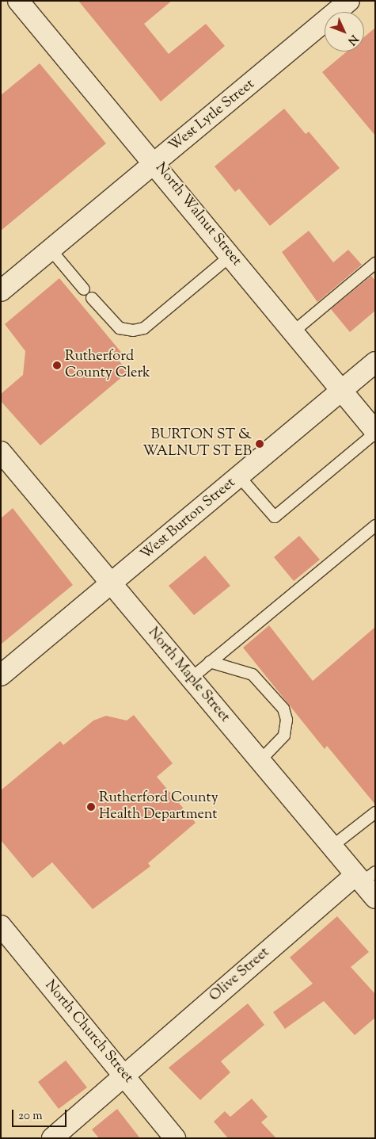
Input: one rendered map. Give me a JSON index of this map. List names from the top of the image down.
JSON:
{
  "streets": {
    "street": [
      "West Lytle Street",
      "North Walnut Street",
      "West Burton Street",
      "North Maple Street",
      "Olive Street",
      "North Church Street"
    ]
  },
  "crossings": [
    ["West Lytle Street", "North Walnut Street"],
    ["North Walnut Street", "West Burton Street"],
    ["West Burton Street", "North Maple Street"],
    ["North Maple Street", "Olive Street"],
    ["Olive Street", "North Church Street"]
  ],
  "places": ["Rutherford County Clerk", "BURTON ST & WALNUT ST EB", "Rutherford County Health Department"],
  "scale_bar": "20 m",
  "north": "bottom right"
}
